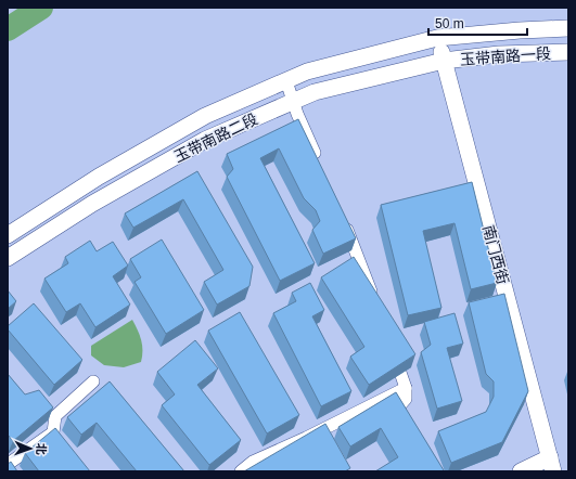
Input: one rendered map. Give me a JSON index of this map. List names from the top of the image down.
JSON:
{
  "streets": {
    "main road": ["玉带南路一段", "玉带南路二段", "南门西街"]
  },
  "crossings": [
    ["玉带南路一段", "玉带南路二段"],
    ["玉带南路一段", "南门西街"],
    ["玉带南路二段", "南门西街"]
  ],
  "scale_bar": "50 m",
  "north": "right"
}
